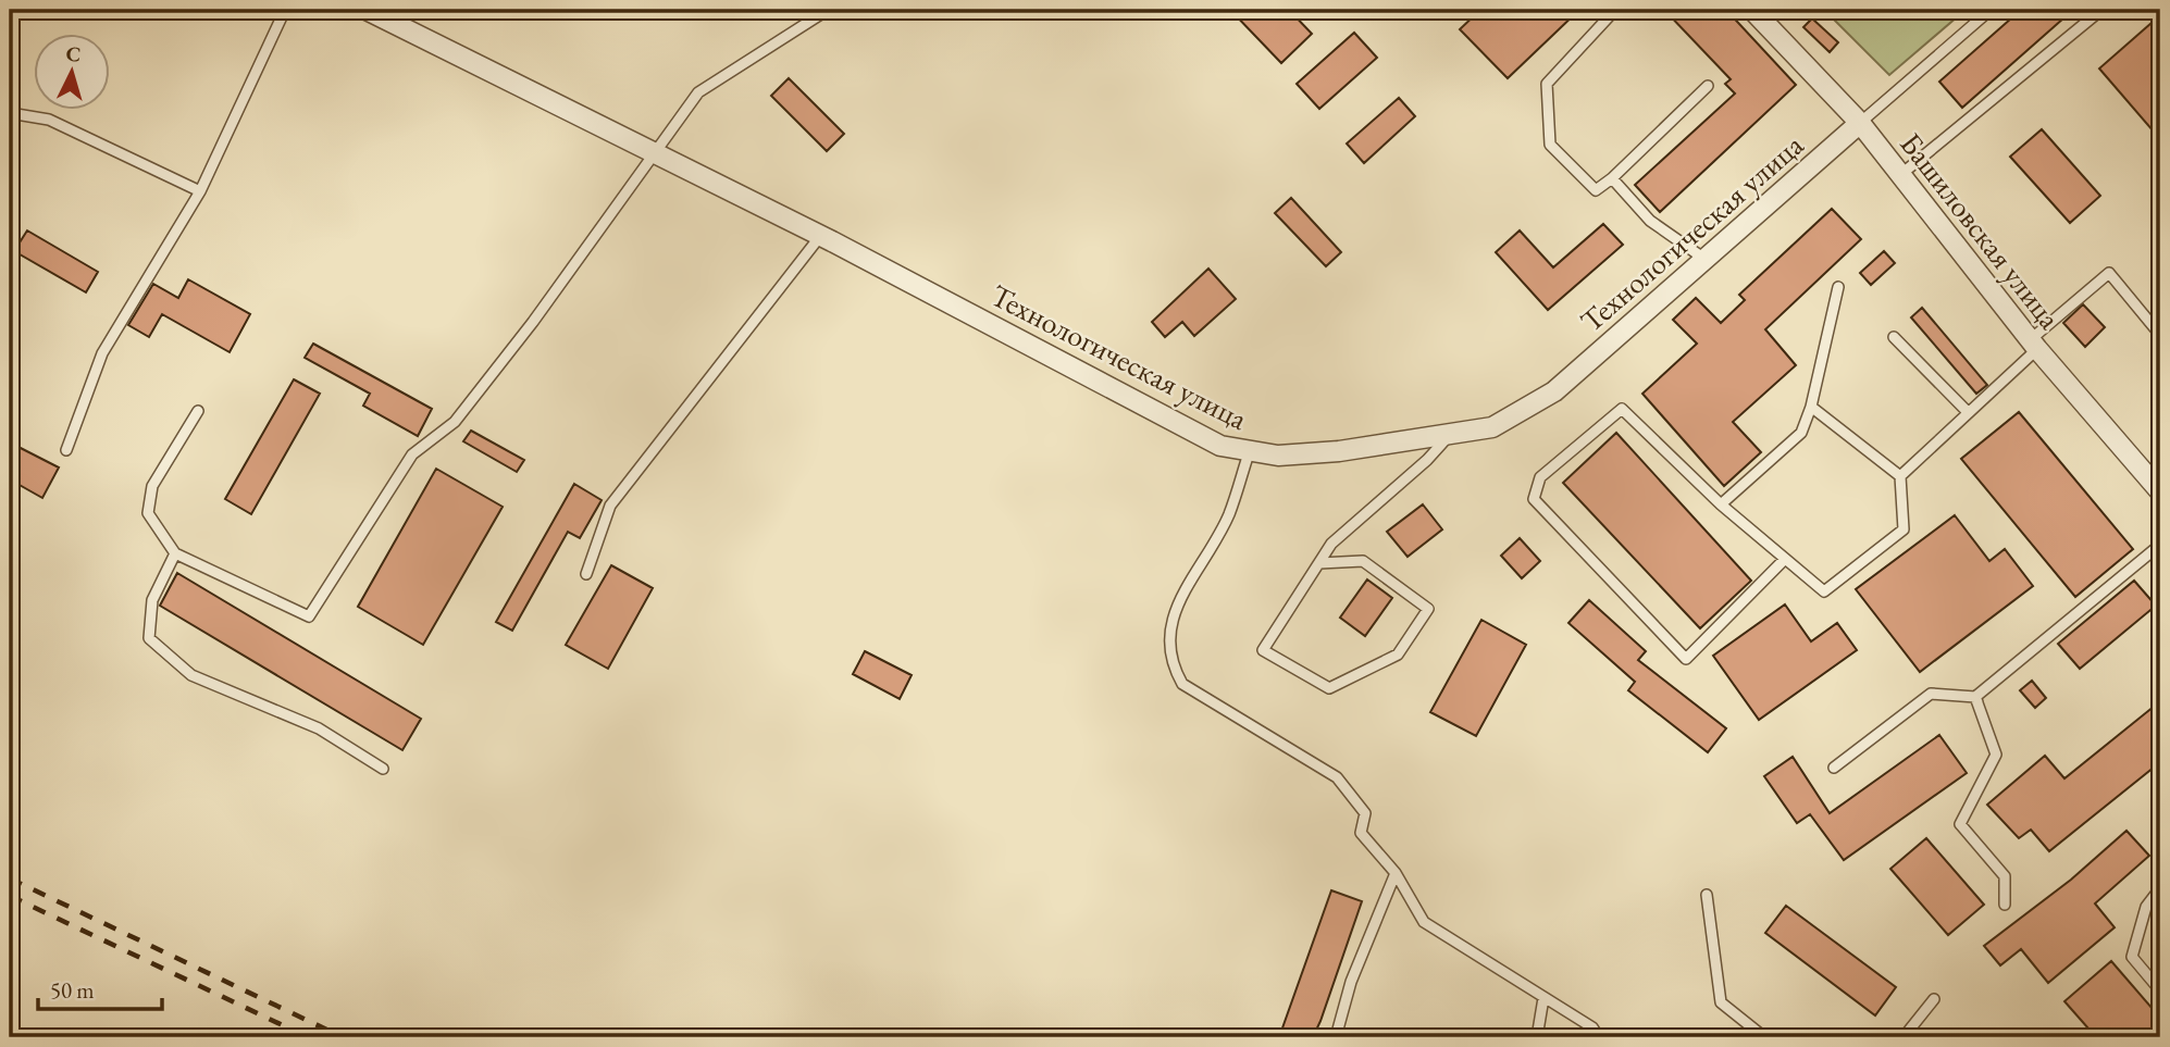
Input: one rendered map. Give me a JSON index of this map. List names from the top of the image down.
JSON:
{
  "streets": {
    "street": ["Башиловская улица", "Технологическая улица"]
  },
  "crossings": [
    ["Башиловская улица", "Технологическая улица"]
  ],
  "scale_bar": "50 m",
  "north": "top"
}
